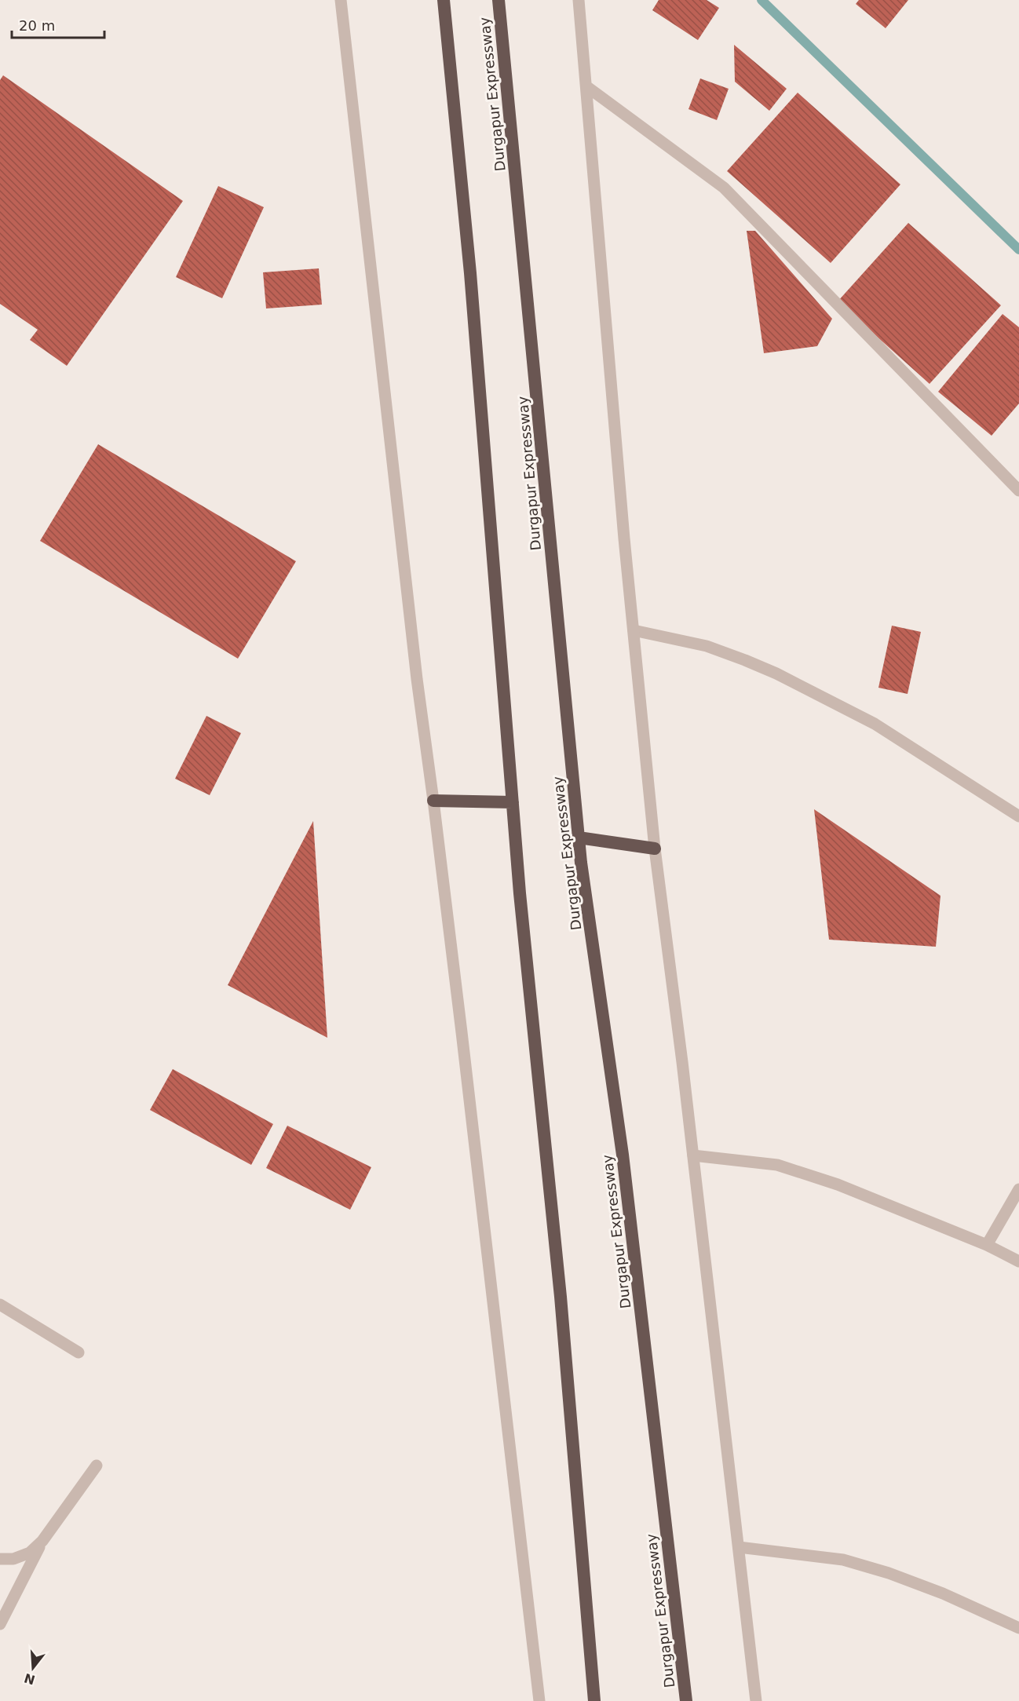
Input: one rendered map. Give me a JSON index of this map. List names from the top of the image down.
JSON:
{
  "streets": {
    "highway": ["Durgapur Expressway"]
  },
  "scale_bar": "20 m",
  "north": "bottom"
}
